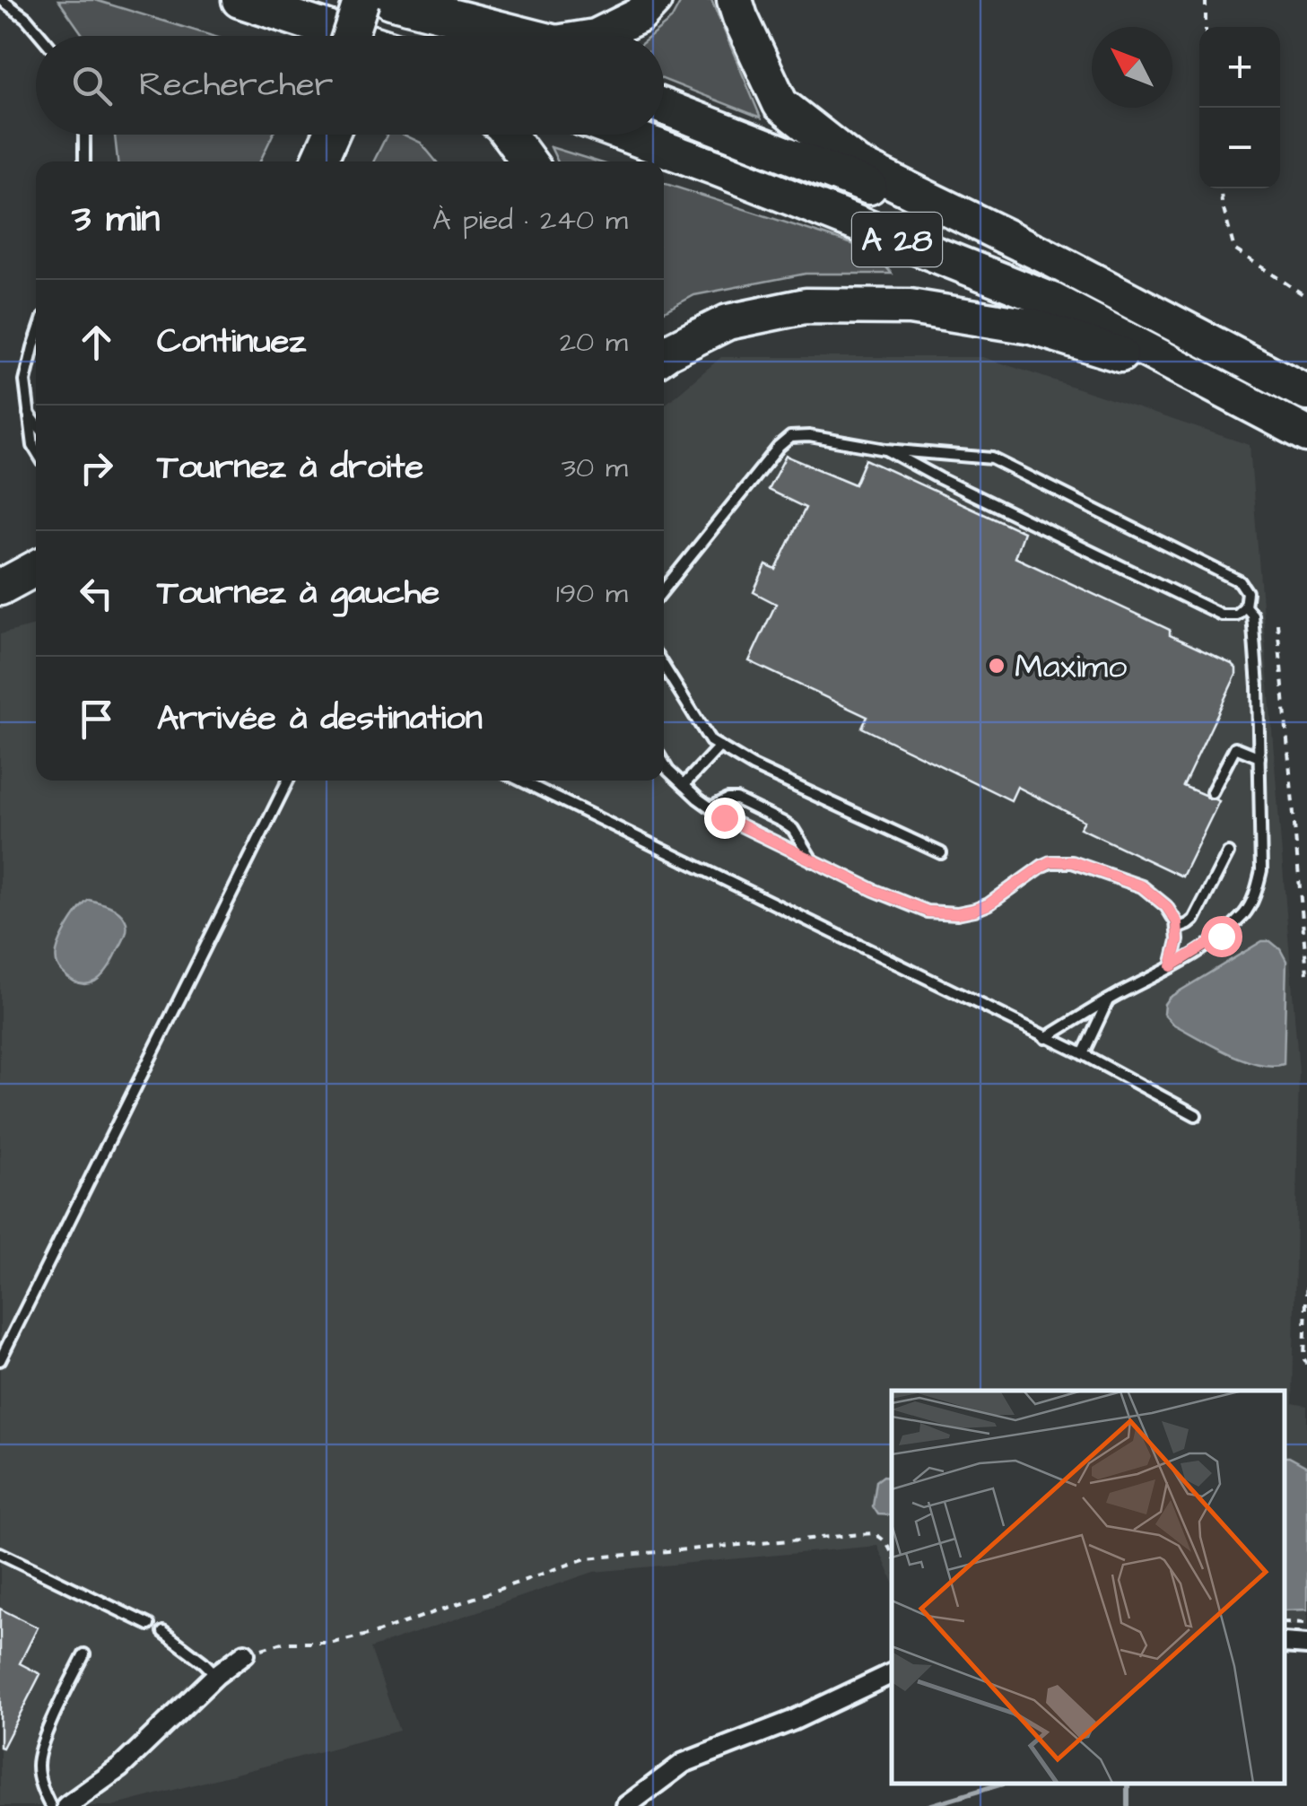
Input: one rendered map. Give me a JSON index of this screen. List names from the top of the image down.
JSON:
{
  "streets": {
    "highway": ["A 28"]
  },
  "places": ["Maximo"],
  "north": "top left",
  "page": {
    "map_buttons": ["+", "−"],
    "search": "Rechercher",
    "heading": ["3 min", "À pied · 240 m"],
    "list": [
      ["Continuez", "20 m"],
      ["Tournez à droite", "30 m"],
      ["Tournez à gauche", "190 m"],
      "Arrivée à destination"
    ]
  }
}
